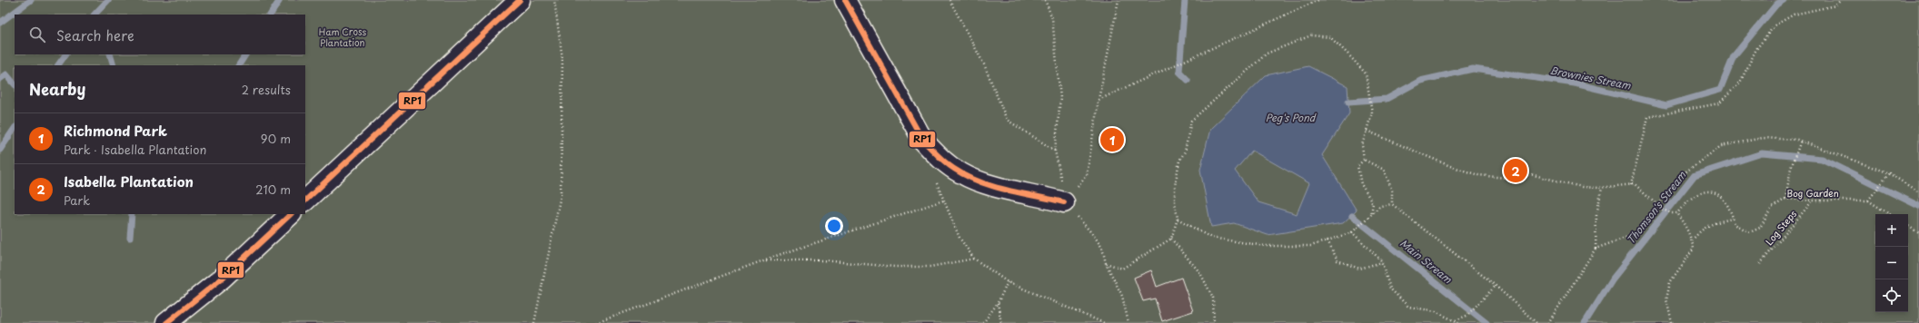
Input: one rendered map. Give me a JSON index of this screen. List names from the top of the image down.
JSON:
{
  "streets": {
    "path": ["Bog Garden", "Log Steps"]
  },
  "crossings": [
    ["Bog Garden", "Log Steps"]
  ],
  "water": [
    "Brownies Stream",
    "Peg's Pond",
    "Thomson's Stream",
    "Main Stream"
  ],
  "parks": ["Ham Cross Plantation"],
  "lines": ["transit line RP1"],
  "page": {
    "search": "Search here",
    "heading": ["Nearby", "2 results"],
    "list": [
      {
        "mark": "1",
        "name": "Richmond Park",
        "note": "Park · Isabella Plantation",
        "value": "90 m"
      },
      {
        "mark": "2",
        "name": "Isabella Plantation",
        "note": "Park",
        "value": "210 m"
      }
    ],
    "pins": ["1", "2"],
    "map_buttons": ["+", "−"]
  }
}
